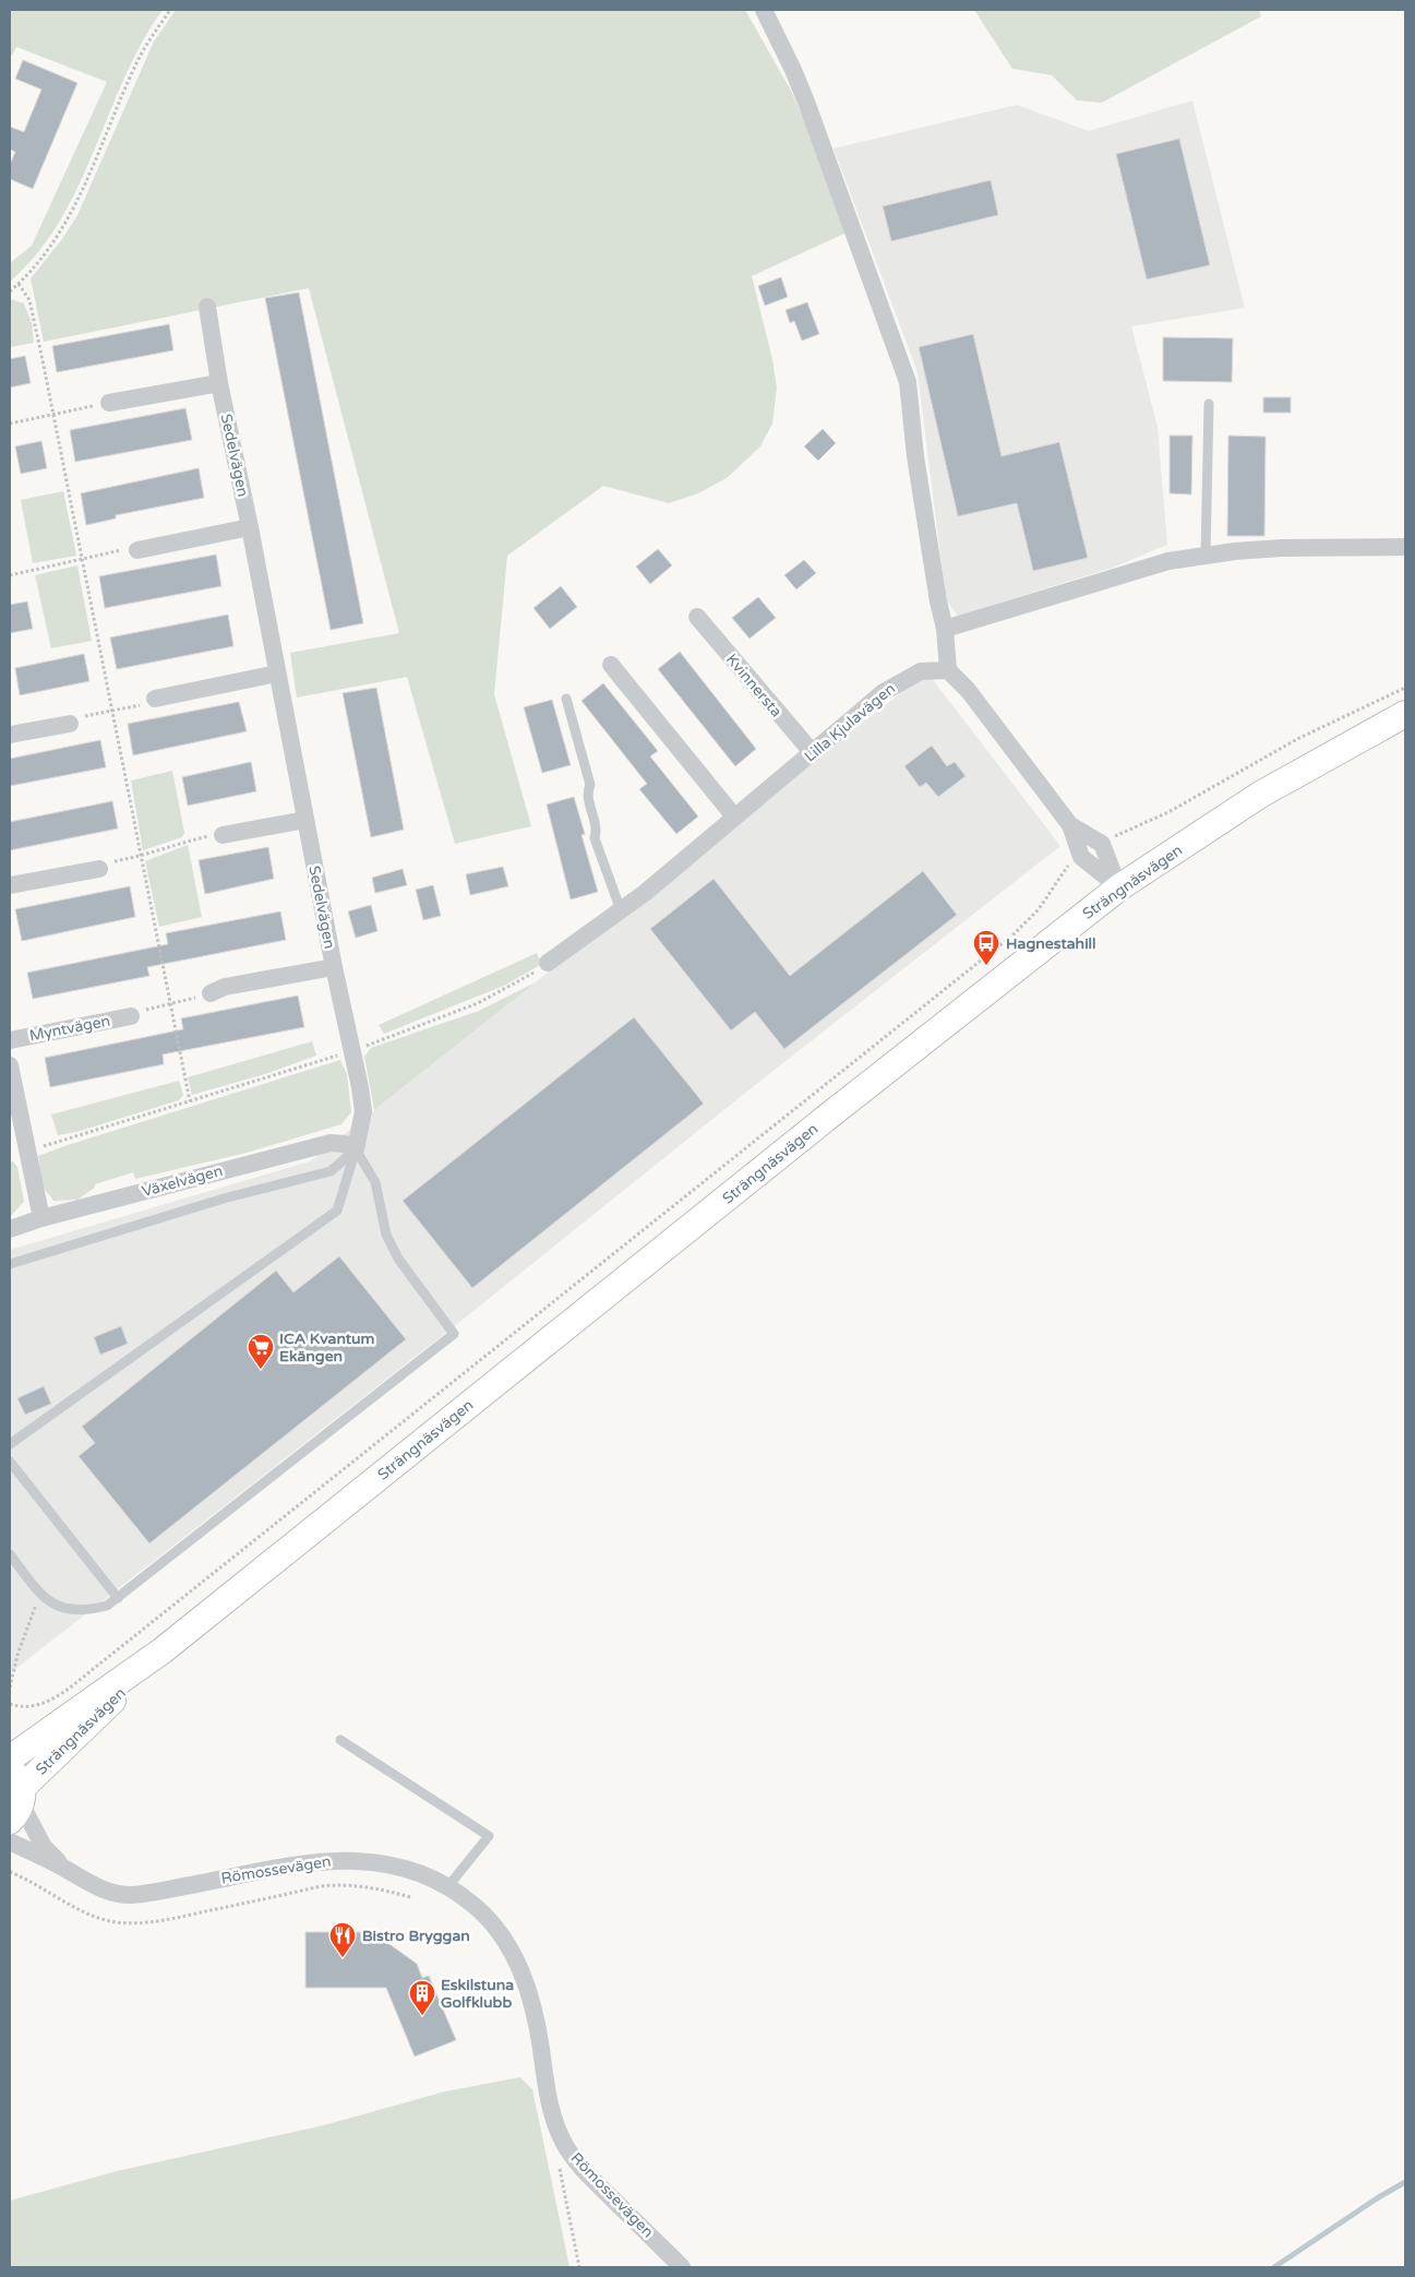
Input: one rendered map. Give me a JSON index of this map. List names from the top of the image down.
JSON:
{
  "streets": {
    "main road": ["Strängnäsvägen"],
    "street": [
      "Sedelvägen",
      "Kvinnersta",
      "Lilla Kjulavägen",
      "Myntvägen",
      "Växelvägen",
      "Römossevägen"
    ]
  },
  "crossings": [
    ["Kvinnersta", "Lilla Kjulavägen"]
  ],
  "places": {
    "bus stop": ["Hagnestahill"],
    "supermarket": ["ICA Kvantum Ekängen"],
    "restaurant": ["Bistro Bryggan"],
    "building": ["Eskilstuna Golfklubb"]
  }
}
